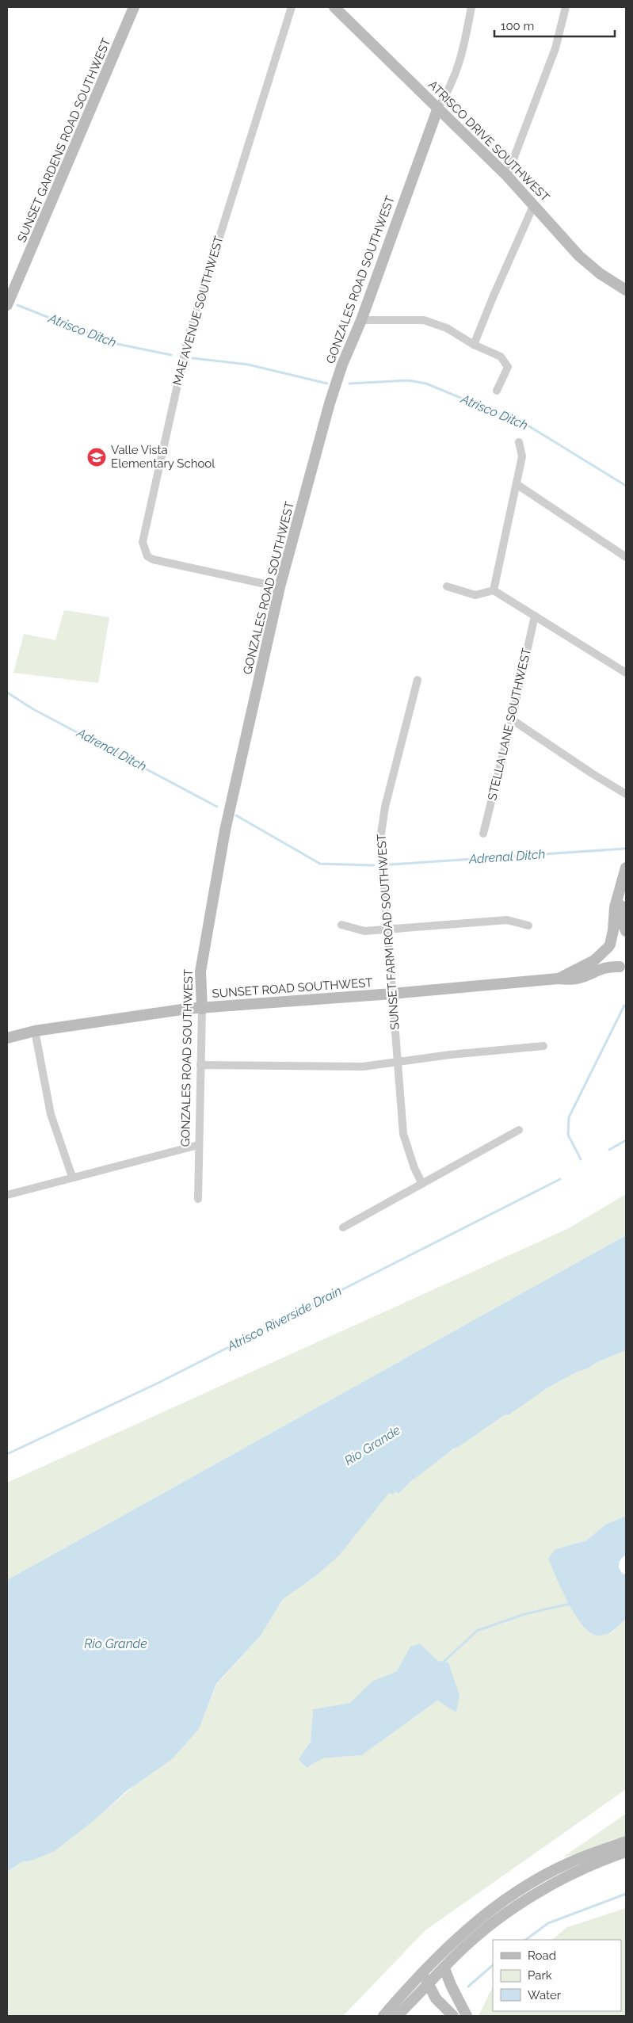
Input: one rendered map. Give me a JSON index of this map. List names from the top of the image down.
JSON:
{
  "streets": {
    "street": [
      "SUNSET GARDENS ROAD SOUTHWEST",
      "ATRISCO DRIVE SOUTHWEST",
      "GONZALES ROAD SOUTHWEST",
      "MAE AVENUE SOUTHWEST",
      "STELLA LANE SOUTHWEST",
      "SUNSET FARM ROAD SOUTHWEST",
      "SUNSET ROAD SOUTHWEST"
    ]
  },
  "crossings": [
    ["ATRISCO DRIVE SOUTHWEST", "GONZALES ROAD SOUTHWEST"],
    ["GONZALES ROAD SOUTHWEST", "MAE AVENUE SOUTHWEST"],
    ["GONZALES ROAD SOUTHWEST", "SUNSET ROAD SOUTHWEST"],
    ["SUNSET FARM ROAD SOUTHWEST", "SUNSET ROAD SOUTHWEST"]
  ],
  "water": [
    "Atrisco Ditch",
    "Adrenal Ditch",
    "Atrisco Riverside Drain",
    "Rio Grande"
  ],
  "places": {
    "school or university": ["Valle Vista Elementary School"]
  },
  "legend": ["Road", "Park", "Water"],
  "scale_bar": "100 m"
}
